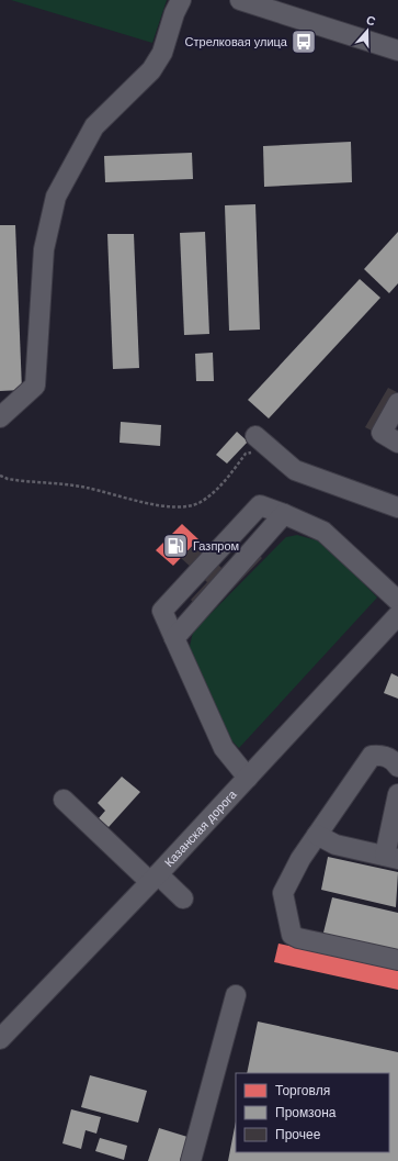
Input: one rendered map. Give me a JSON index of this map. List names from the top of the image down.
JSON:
{
  "streets": {
    "street": ["Казанская дорога"]
  },
  "places": {
    "bus stop": ["Стрелковая улица"],
    "fuel station": ["Газпром"]
  },
  "legend": ["Торговля", "Промзона", "Прочее"],
  "north": "top"
}
